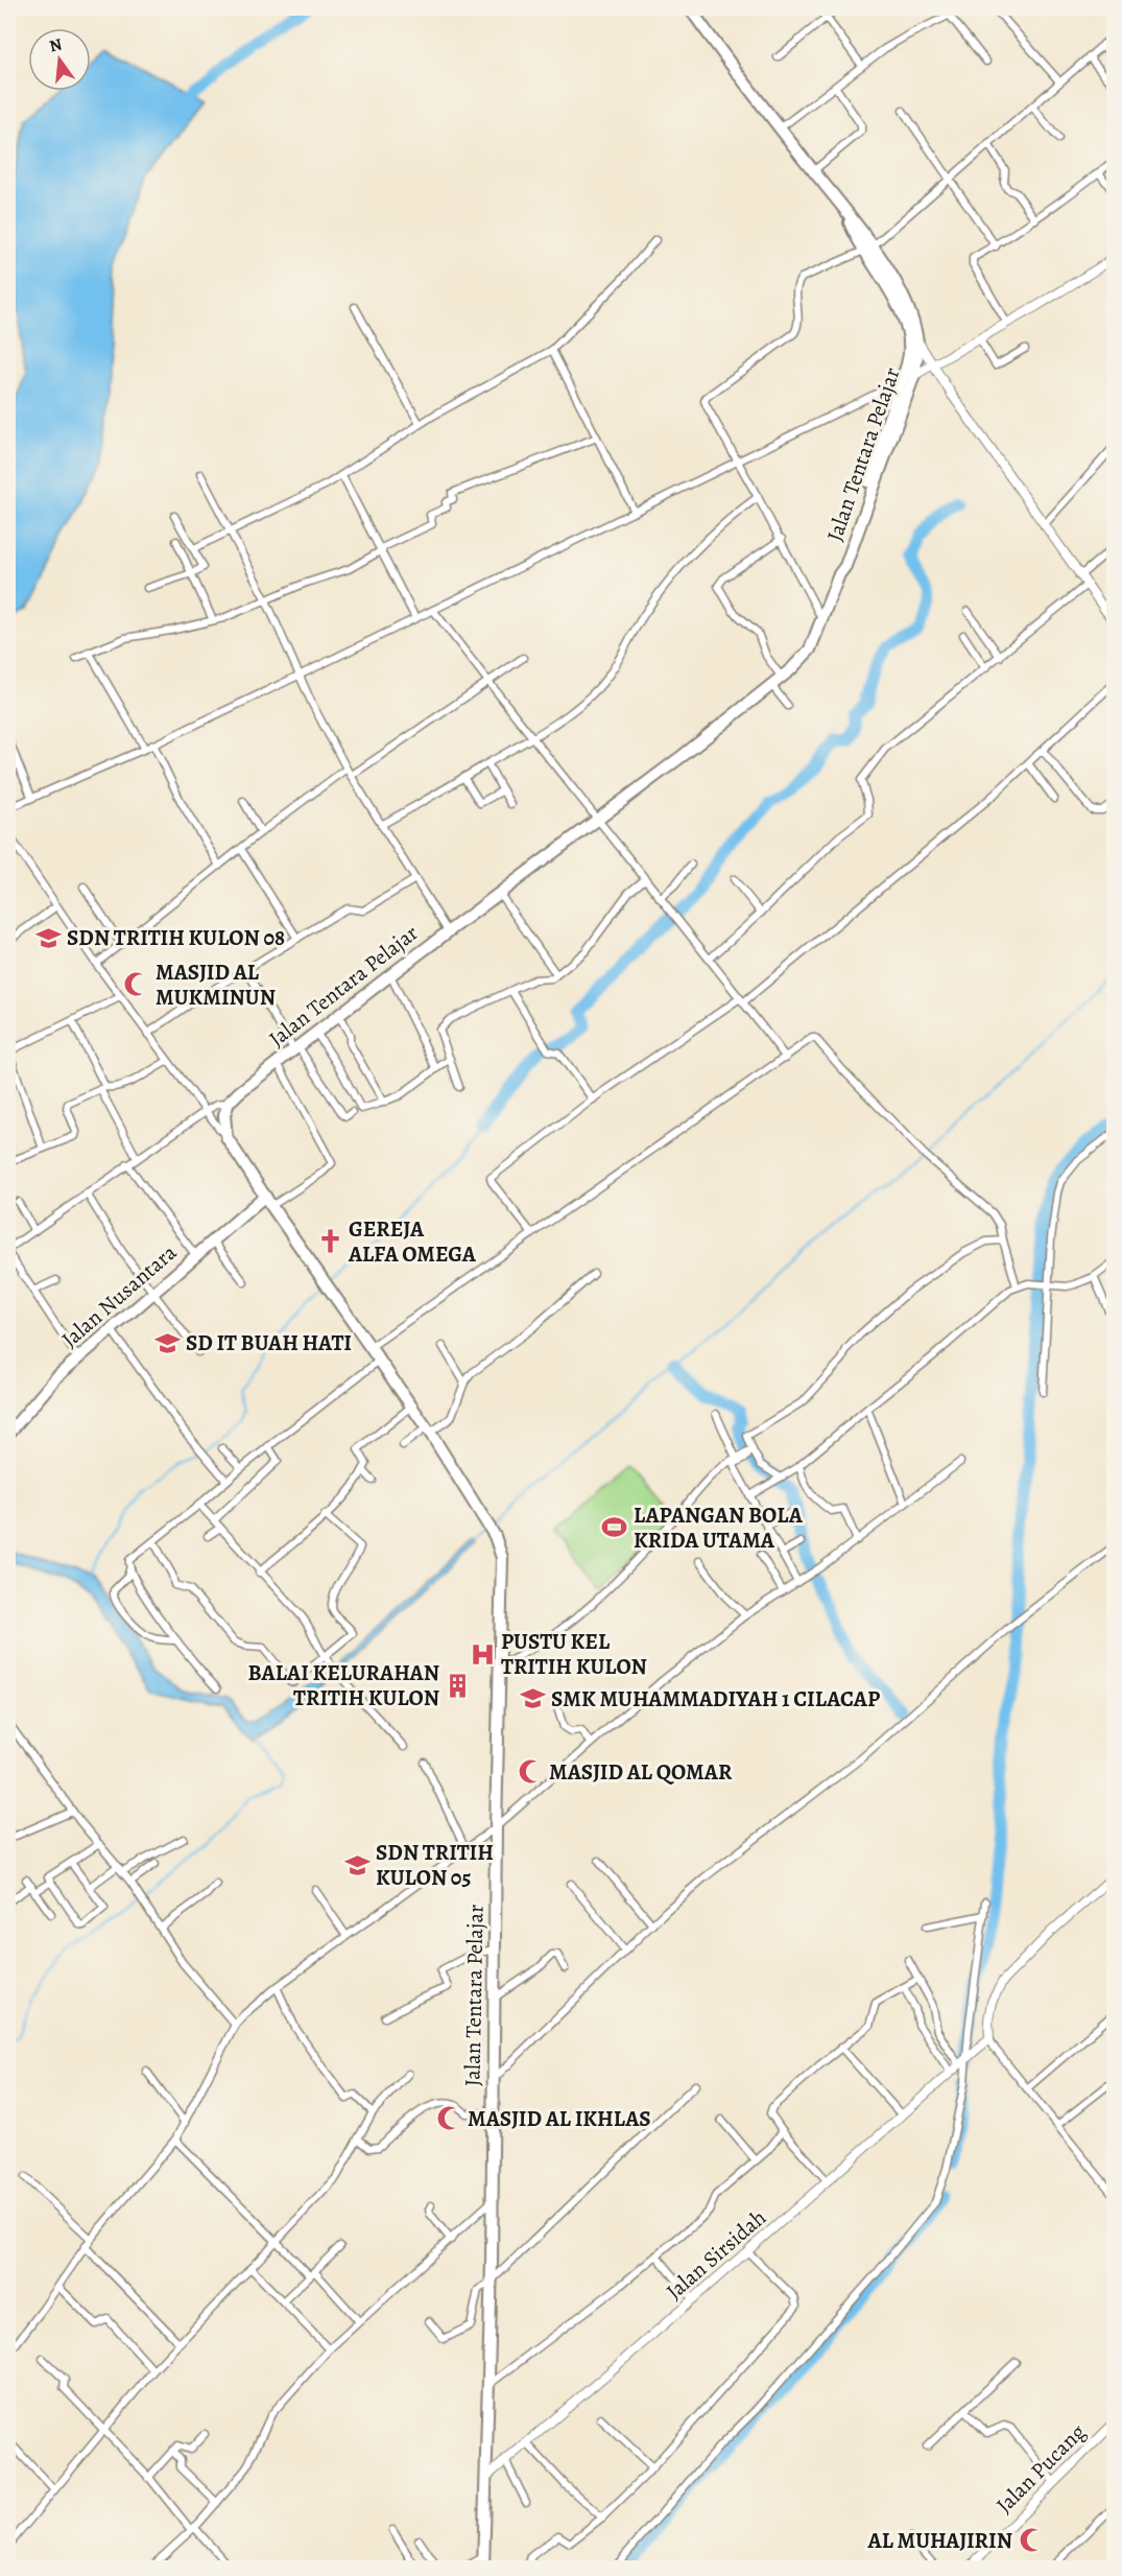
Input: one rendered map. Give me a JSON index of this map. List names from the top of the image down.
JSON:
{
  "streets": {
    "highway": ["Jalan Tentara Pelajar", "Jalan Nusantara"],
    "street": ["Jalan Sirsidah", "Jalan Pucang"]
  },
  "crossings": [
    ["Jalan Tentara Pelajar", "Jalan Sirsidah"]
  ],
  "places": {
    "school or university": [
      "SDN TRITIH KULON 08",
      "SD IT BUAH HATI",
      "SMK MUHAMMADIYAH 1 CILACAP",
      "SDN TRITIH KULON 05"
    ],
    "mosque": [
      "MASJID AL MUKMINUN",
      "MASJID AL QOMAR",
      "MASJID AL IKHLAS",
      "AL MUHAJIRIN"
    ],
    "church": ["GEREJA ALFA OMEGA"],
    "sports": ["LAPANGAN BOLA KRIDA UTAMA"],
    "hospital": ["PUSTU KEL TRITIH KULON"],
    "building": ["BALAI KELURAHAN TRITIH KULON"]
  },
  "north": "top"
}
